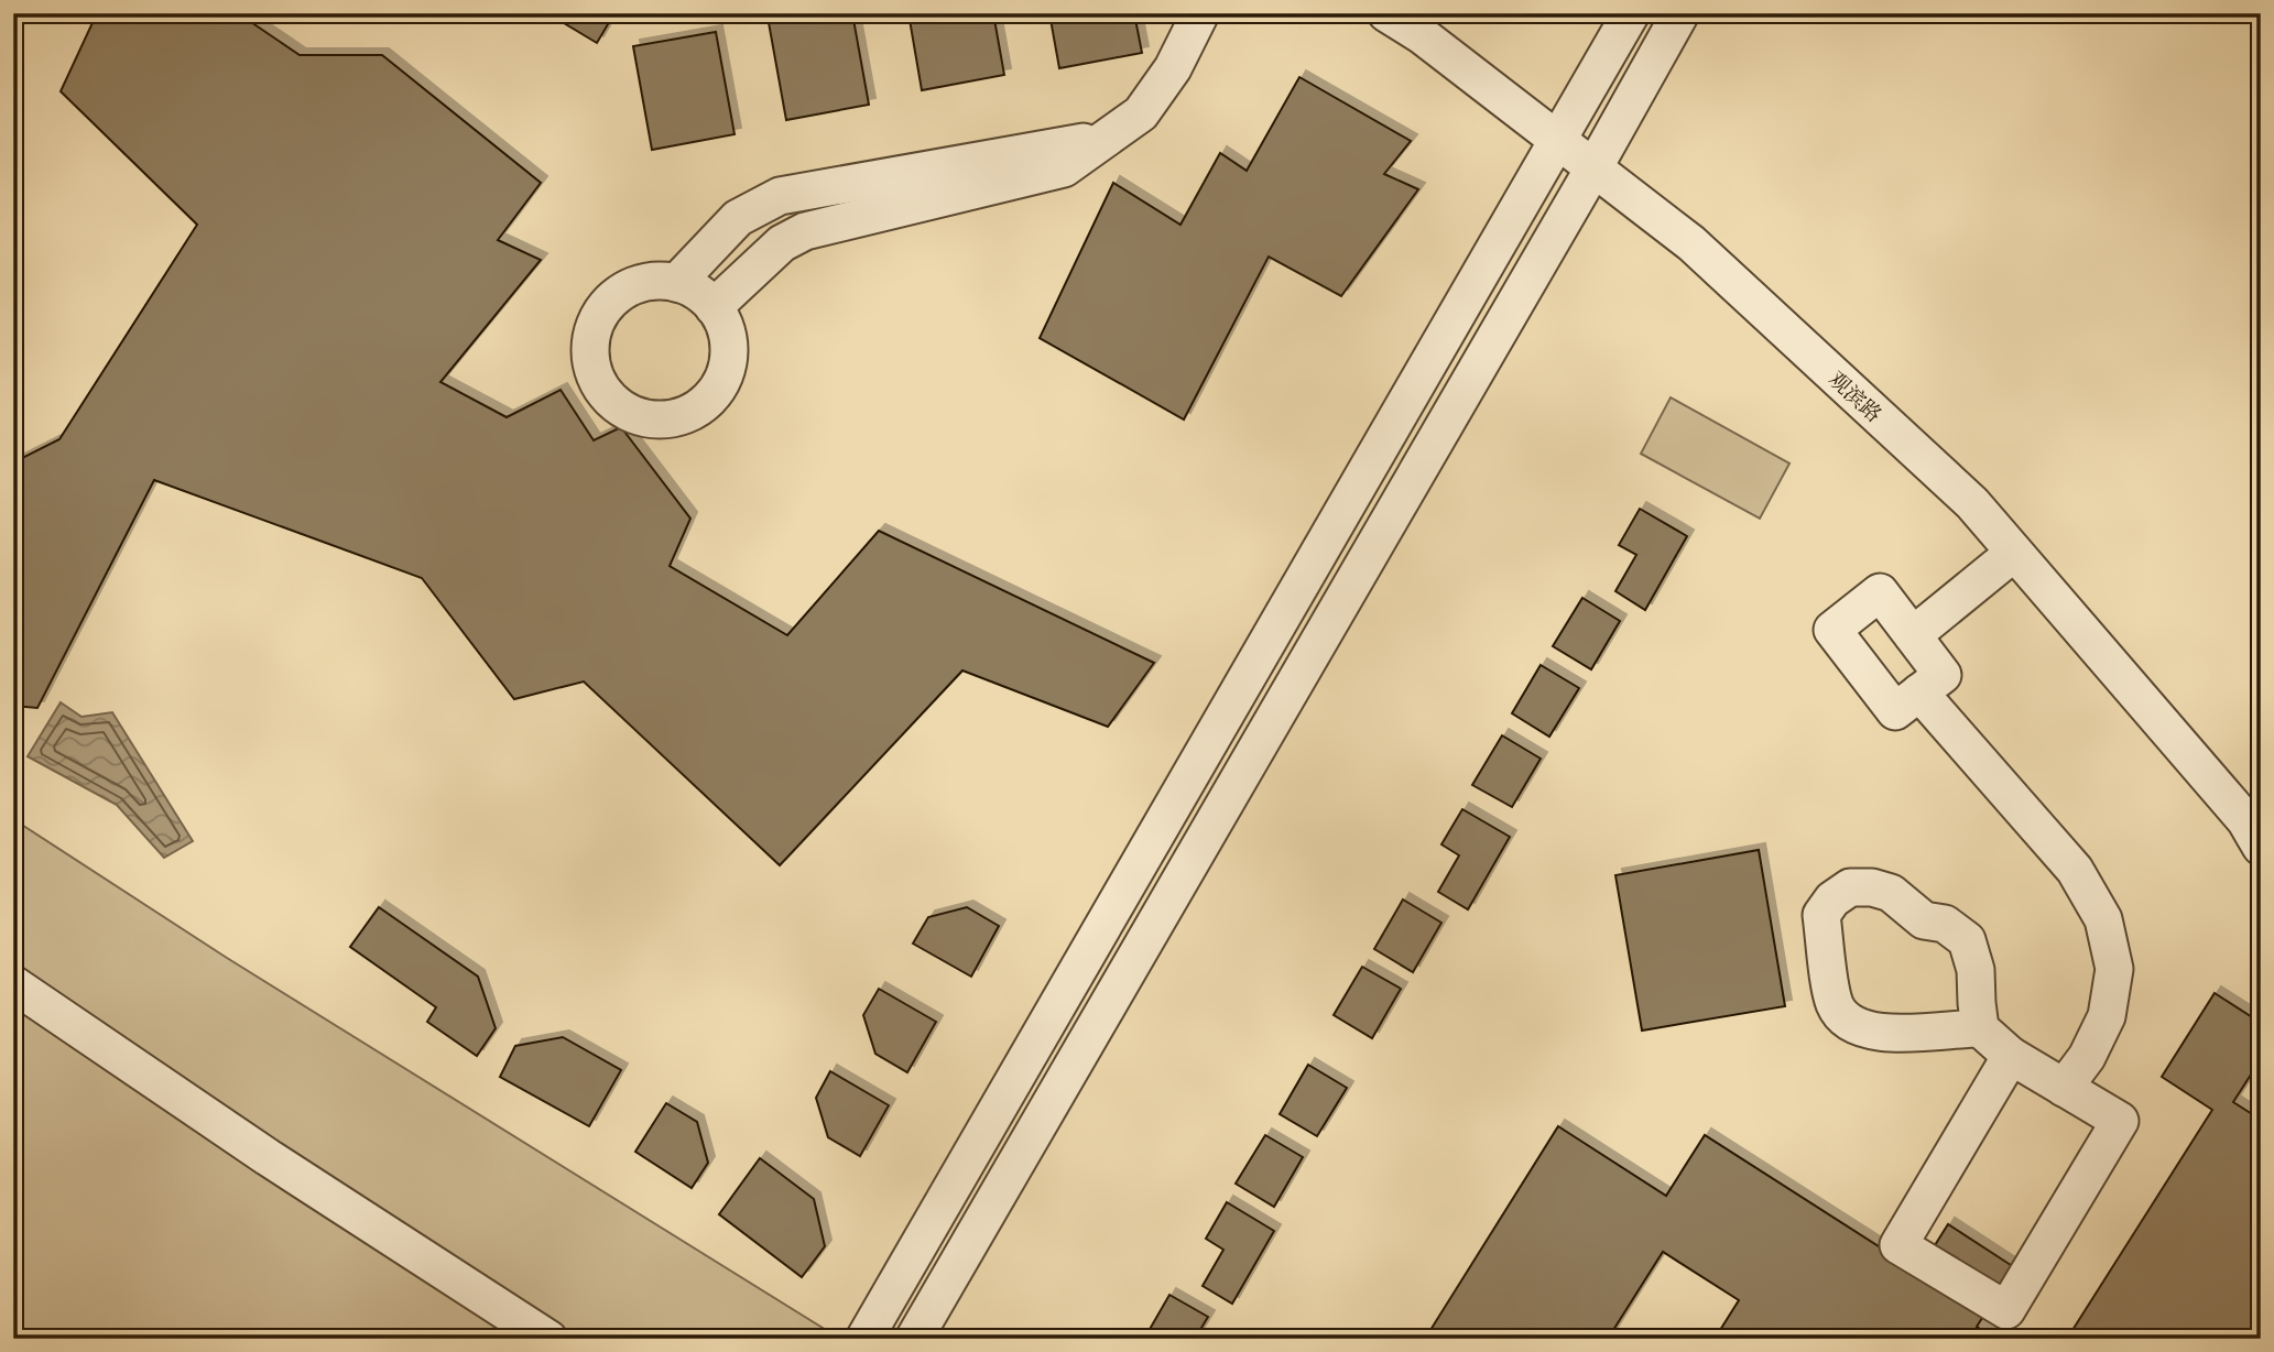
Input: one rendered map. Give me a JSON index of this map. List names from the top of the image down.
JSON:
{
  "streets": {
    "street": ["观滨路"]
  }
}
